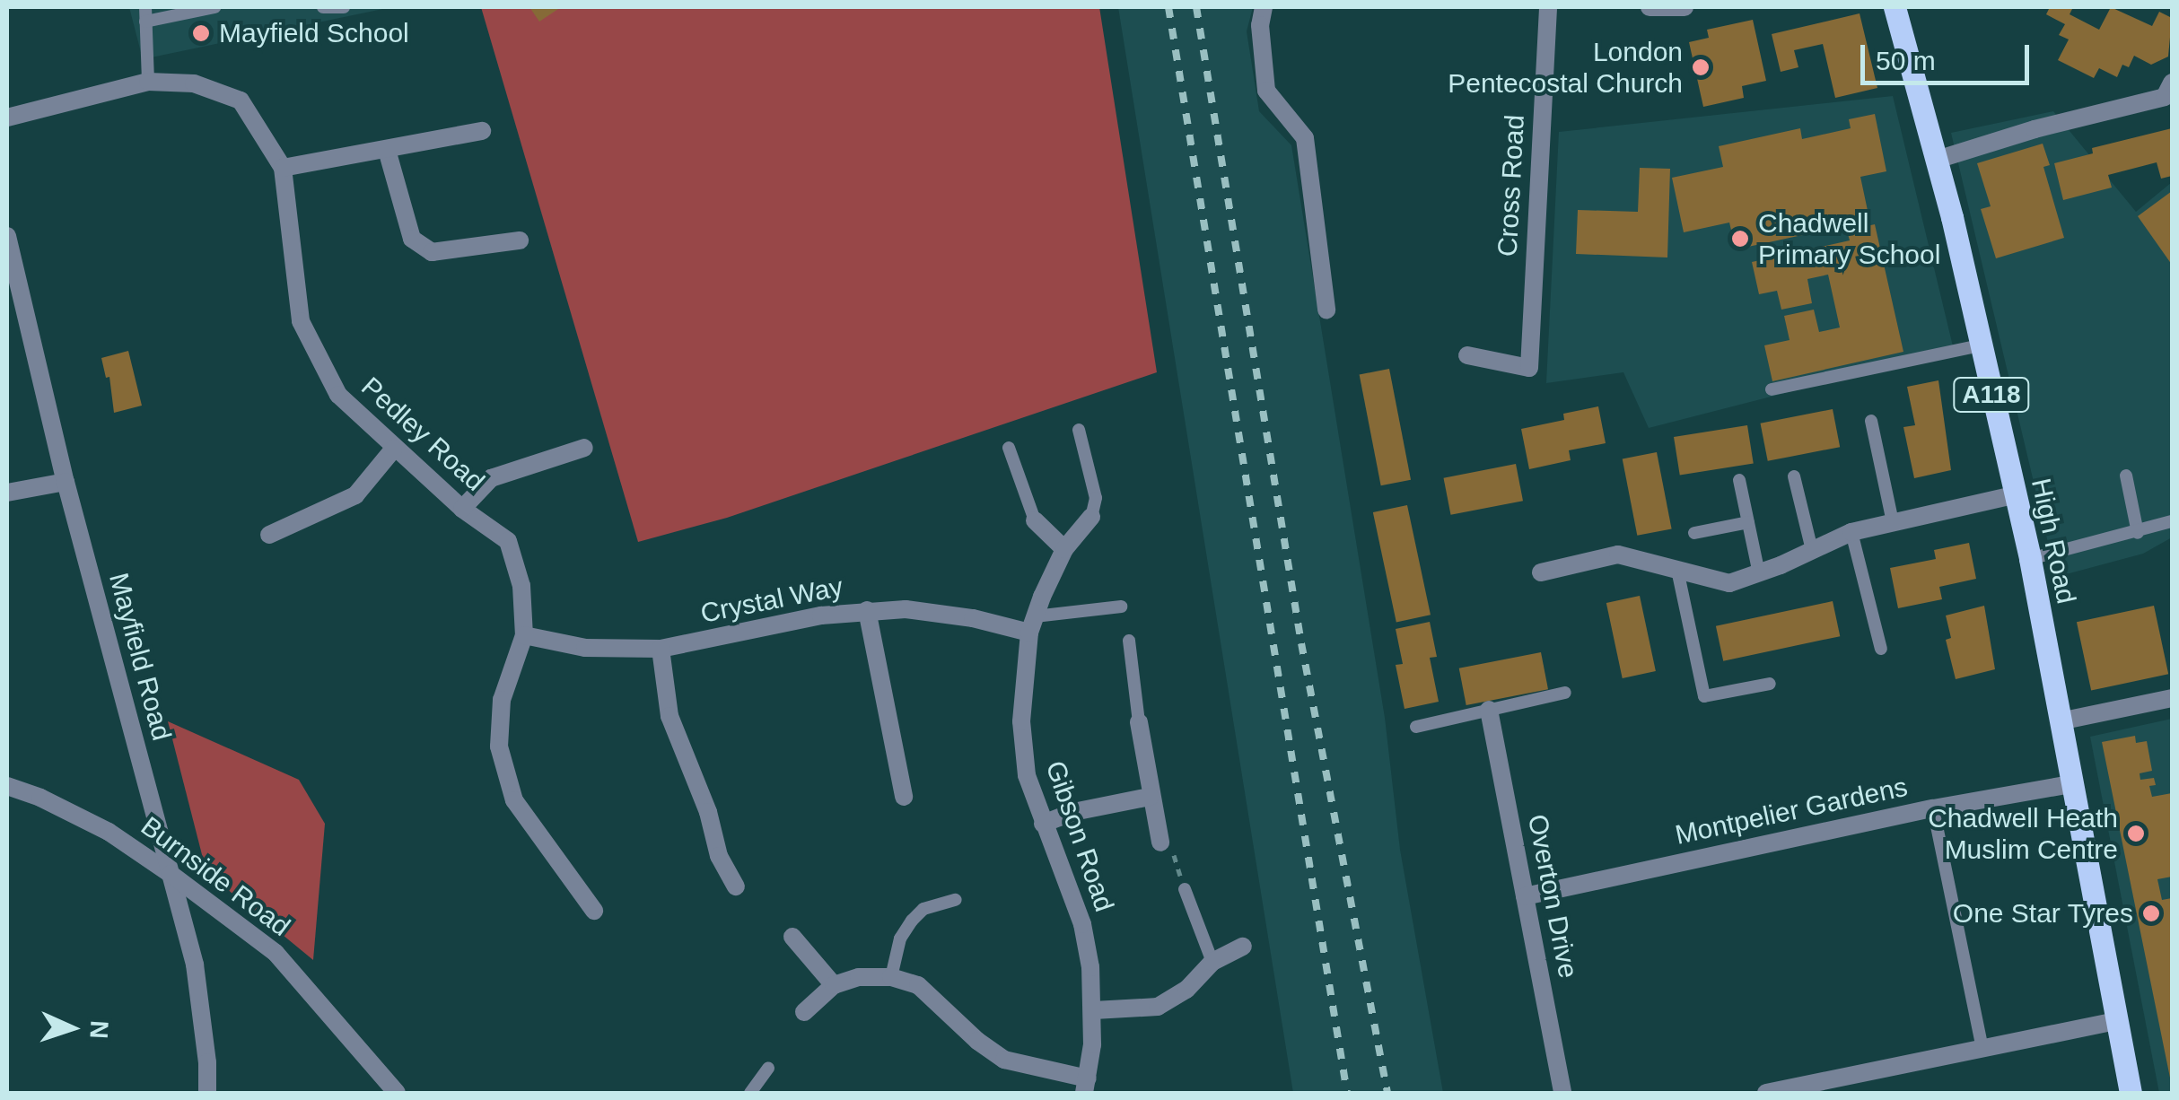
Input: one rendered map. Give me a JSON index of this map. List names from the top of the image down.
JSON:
{
  "streets": {
    "main road": ["A118", "High Road"],
    "street": [
      "Cross Road",
      "Pedley Road",
      "Crystal Way",
      "Mayfield Road",
      "Montpelier Gardens",
      "Gibson Road",
      "Burnside Road",
      "Overton Drive"
    ]
  },
  "crossings": [
    ["Pedley Road", "Crystal Way"],
    ["High Road", "Montpelier Gardens"],
    ["Crystal Way", "Gibson Road"],
    ["Mayfield Road", "Burnside Road"],
    ["Montpelier Gardens", "Overton Drive"]
  ],
  "places": [
    "Mayfield School",
    "London Pentecostal Church",
    "Chadwell Primary School",
    "Chadwell Heath Muslim Centre",
    "One Star Tyres"
  ],
  "scale_bar": "50 m",
  "north": "right"
}
